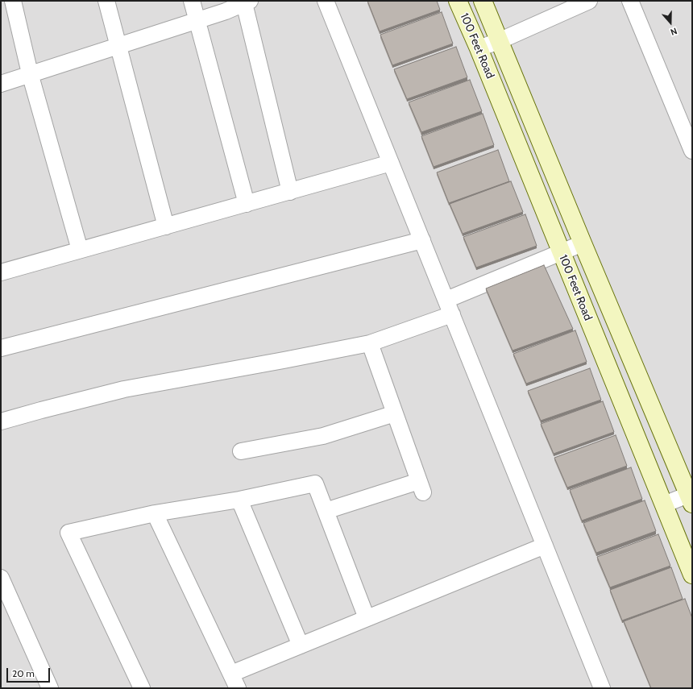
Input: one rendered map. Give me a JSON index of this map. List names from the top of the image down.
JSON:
{
  "streets": {
    "main road": ["100 Feet Road"]
  },
  "scale_bar": "20 m",
  "north": "bottom"
}
